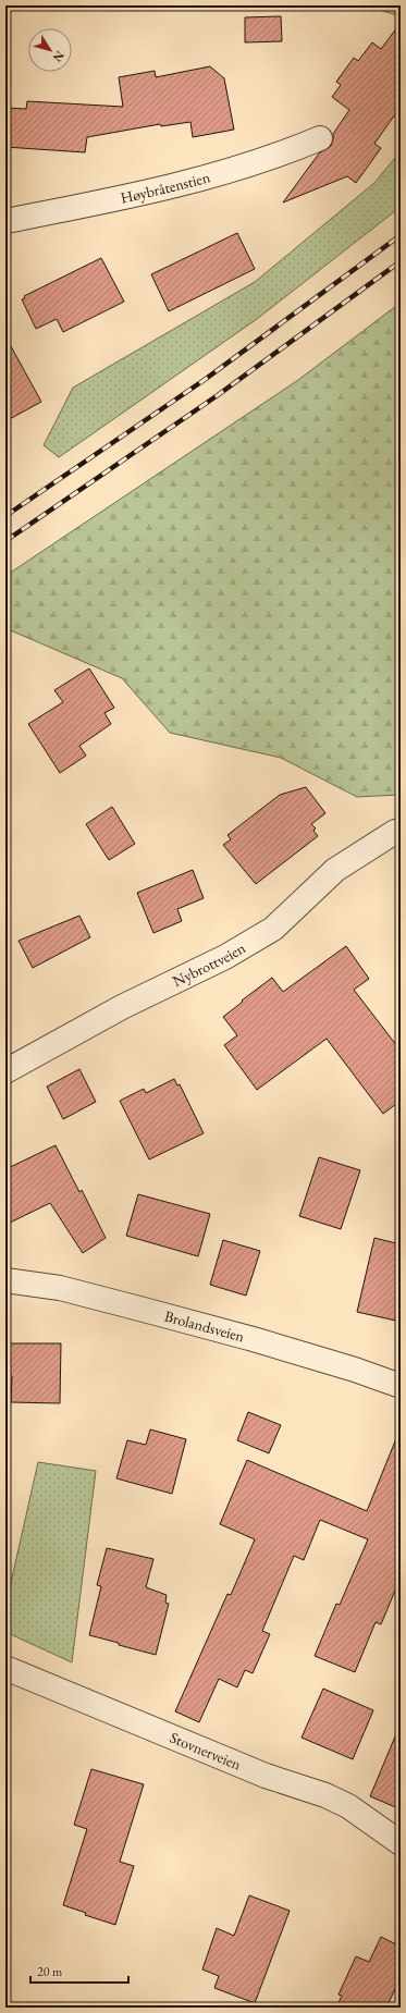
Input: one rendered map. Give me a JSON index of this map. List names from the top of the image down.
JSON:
{
  "streets": {
    "street": [
      "Høybråtenstien",
      "Nybrottveien",
      "Brolandsveien",
      "Stovnerveien"
    ]
  },
  "scale_bar": "20 m",
  "north": "bottom right"
}
